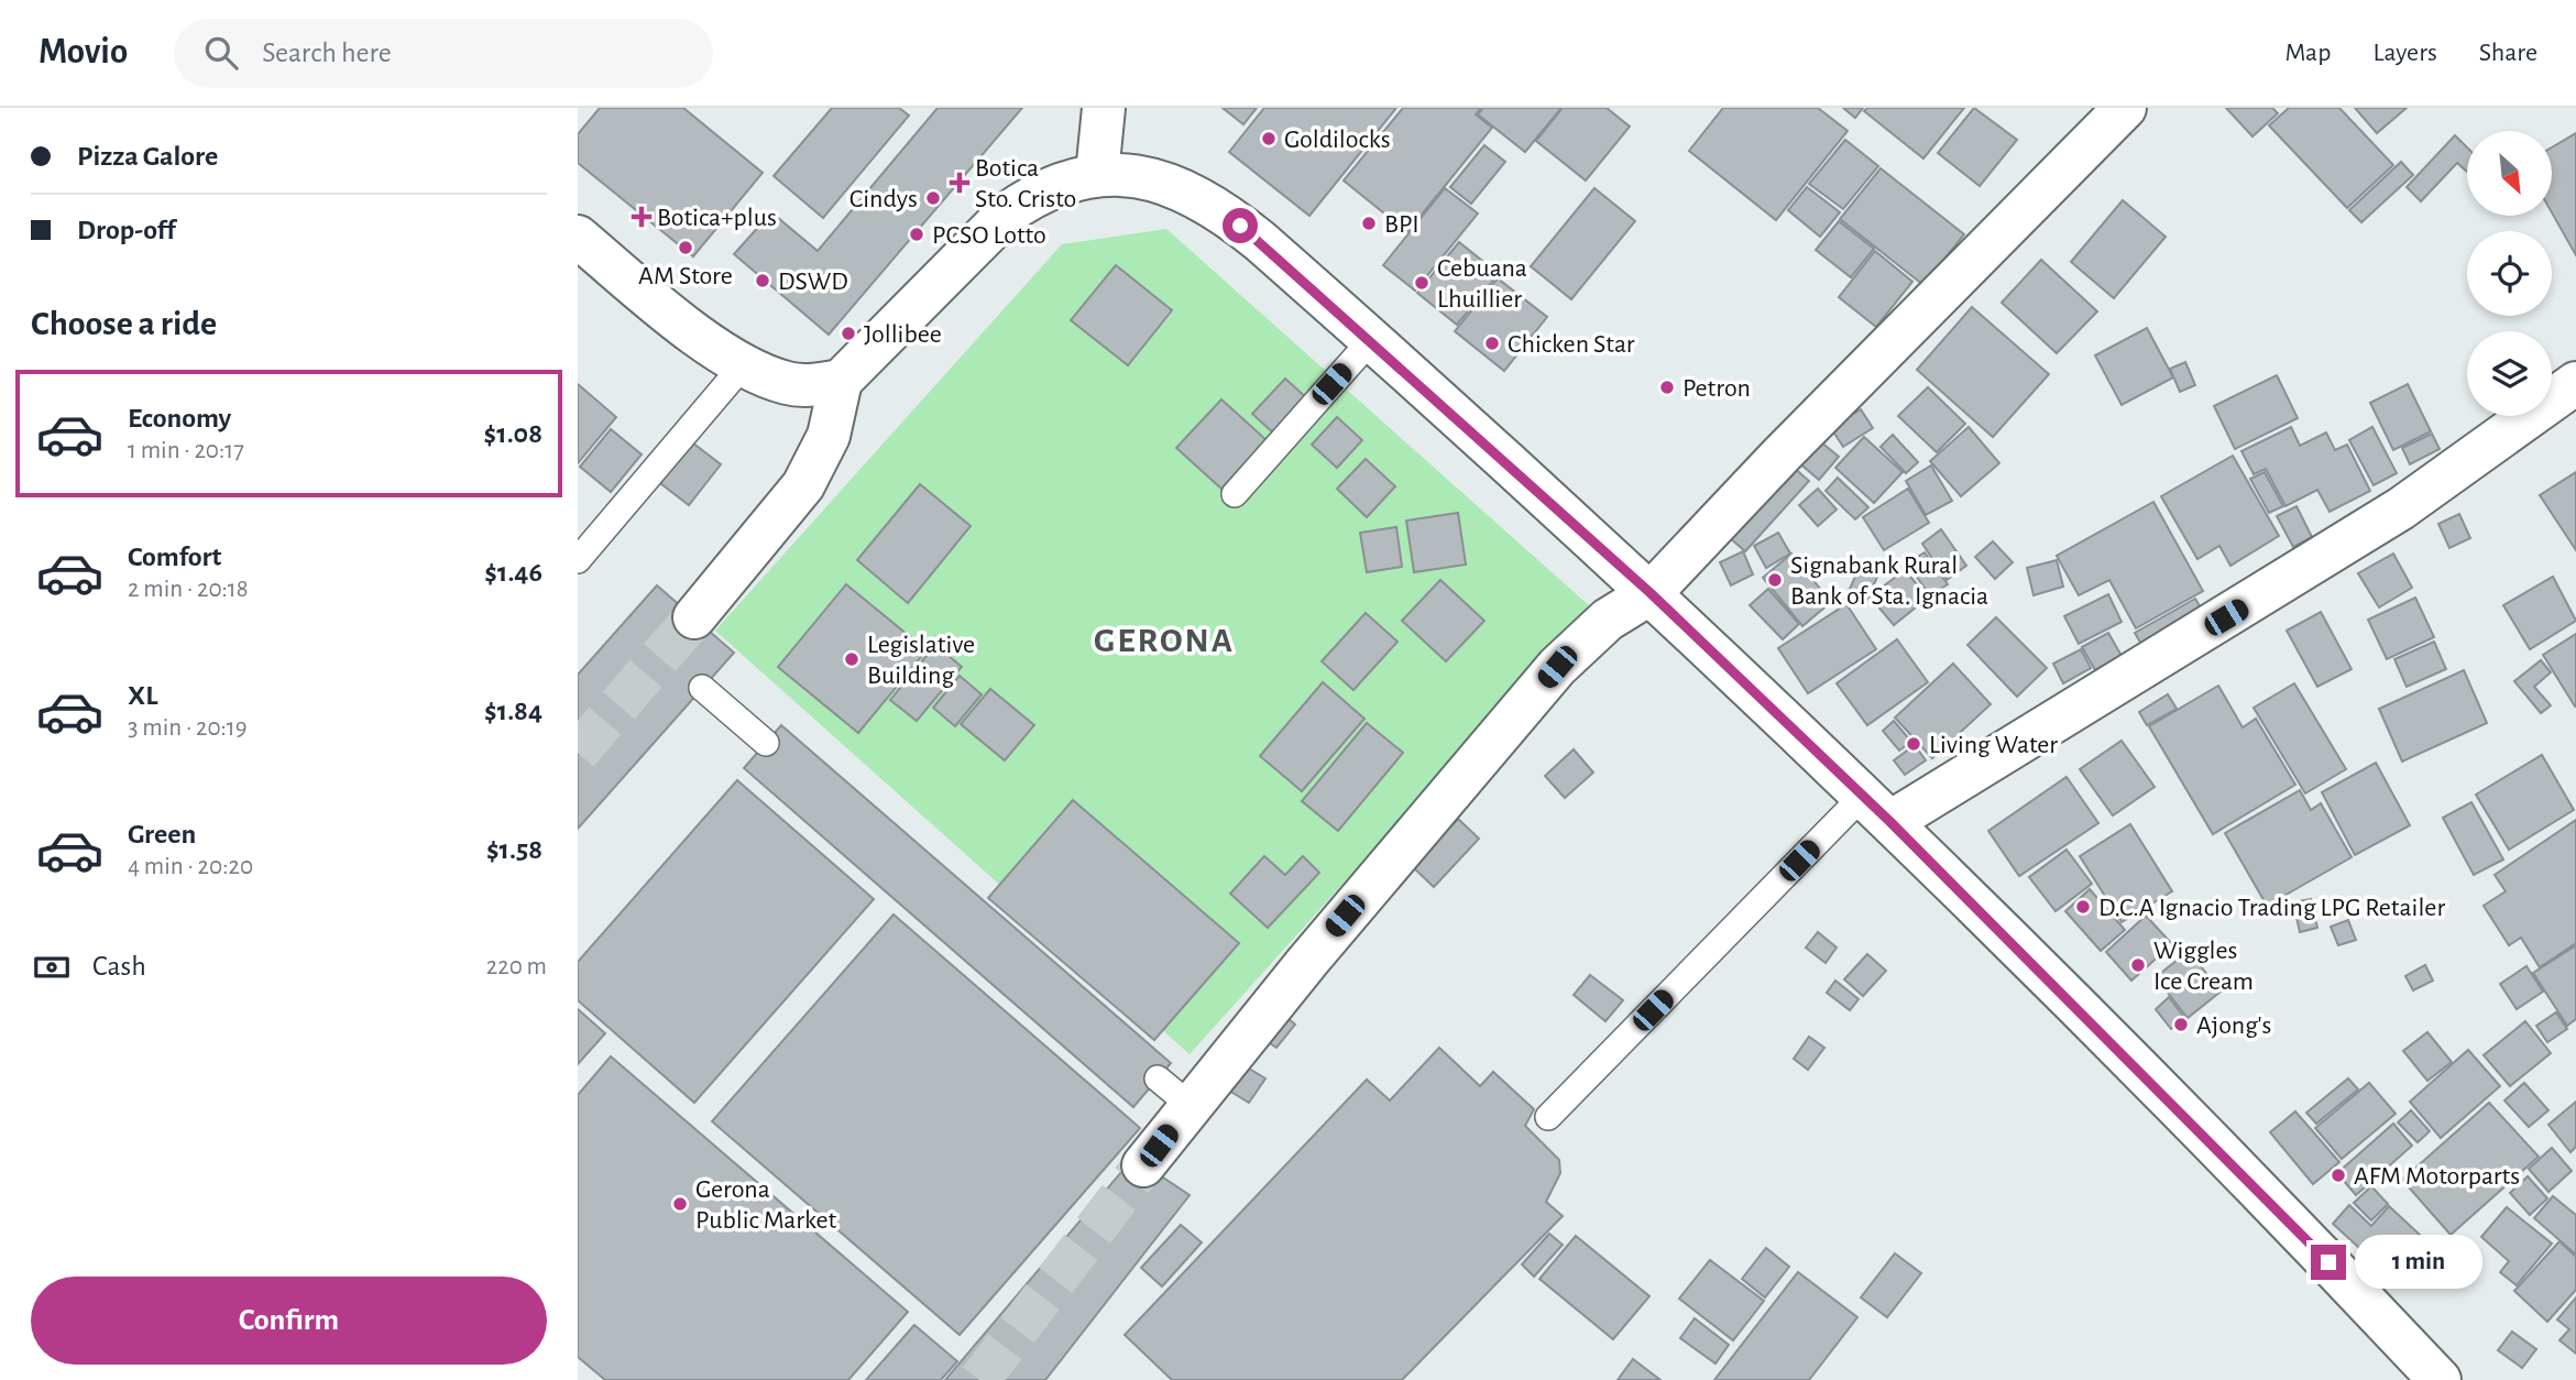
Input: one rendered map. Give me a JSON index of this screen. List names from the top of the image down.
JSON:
{
  "districts": ["GERONA"],
  "places": {
    "other": [
      "Goldilocks",
      "Cindys",
      "BPI",
      "PCSO Lotto",
      "AM Store",
      "DSWD",
      "Cebuana Lhuillier",
      "Jollibee",
      "Chicken Star",
      "Petron",
      "Signabank Rural Bank of Sta. Ignacia",
      "Legislative Building",
      "Living Water",
      "D.C.A Ignacio Trading LPG Retailer",
      "Wiggles Ice Cream",
      "Ajong's",
      "AFM Motorparts",
      "Gerona Public Market"
    ],
    "health": ["Botica Sto. Cristo", "Botica+plus"]
  },
  "north": "bottom right",
  "page": {
    "header": "Movio",
    "search": "Search here",
    "nav": ["Map", "Layers", "Share"],
    "banner": ["Pizza Galore", "Drop-off"],
    "heading": "Choose a ride",
    "list": [
      {
        "name": "Economy",
        "note": "1 min · 20:17",
        "value": "$1.08"
      },
      {
        "name": "Comfort",
        "note": "2 min · 20:18",
        "value": "$1.46"
      },
      {
        "name": "XL",
        "note": "3 min · 20:19",
        "value": "$1.84"
      },
      {
        "name": "Green",
        "note": "4 min · 20:20",
        "value": "$1.58"
      }
    ],
    "pay": ["Cash", "220 m"],
    "bubble": "1 min",
    "buttons": "Confirm"
  }
}
